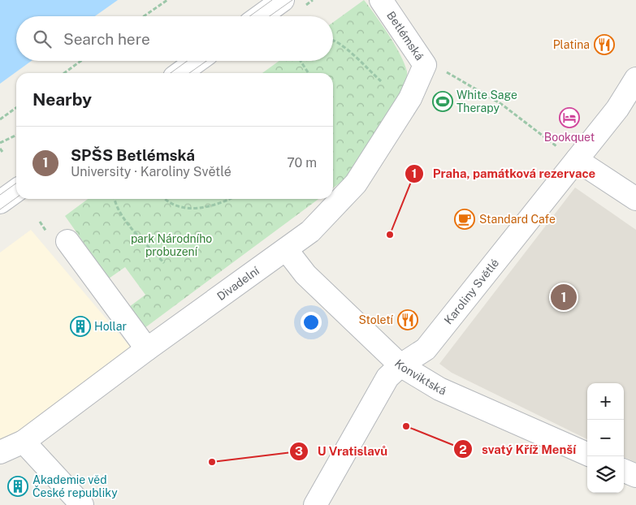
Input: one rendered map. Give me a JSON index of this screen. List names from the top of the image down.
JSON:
{
  "streets": {
    "street": [
      "Betlémská",
      "Divadelní",
      "Karoliny Světlé",
      "Konviktská"
    ]
  },
  "crossings": [
    ["Betlémská", "Divadelní"],
    ["Betlémská", "Karoliny Světlé"],
    ["Divadelní", "Konviktská"],
    ["Karoliny Světlé", "Konviktská"]
  ],
  "parks": ["park Národního probuzení"],
  "places": {
    "restaurant": ["Platina", "Století"],
    "sports": ["White Sage Therapy"],
    "hotel": ["Bookquet"],
    "cafe": ["Standard Cafe"],
    "other": ["Praha, památková rezervace", "svatý Kříž Menší", "U Vratislavů"],
    "building": ["Hollar", "Akademie věd České republiky"]
  },
  "page": {
    "search": "Search here",
    "heading": "Nearby",
    "list": [
      {
        "mark": "1",
        "name": "SPŠS Betlémská",
        "note": "University · Karoliny Světlé",
        "value": "70 m"
      }
    ],
    "pins": "1",
    "map_buttons": ["+", "−"]
  }
}
